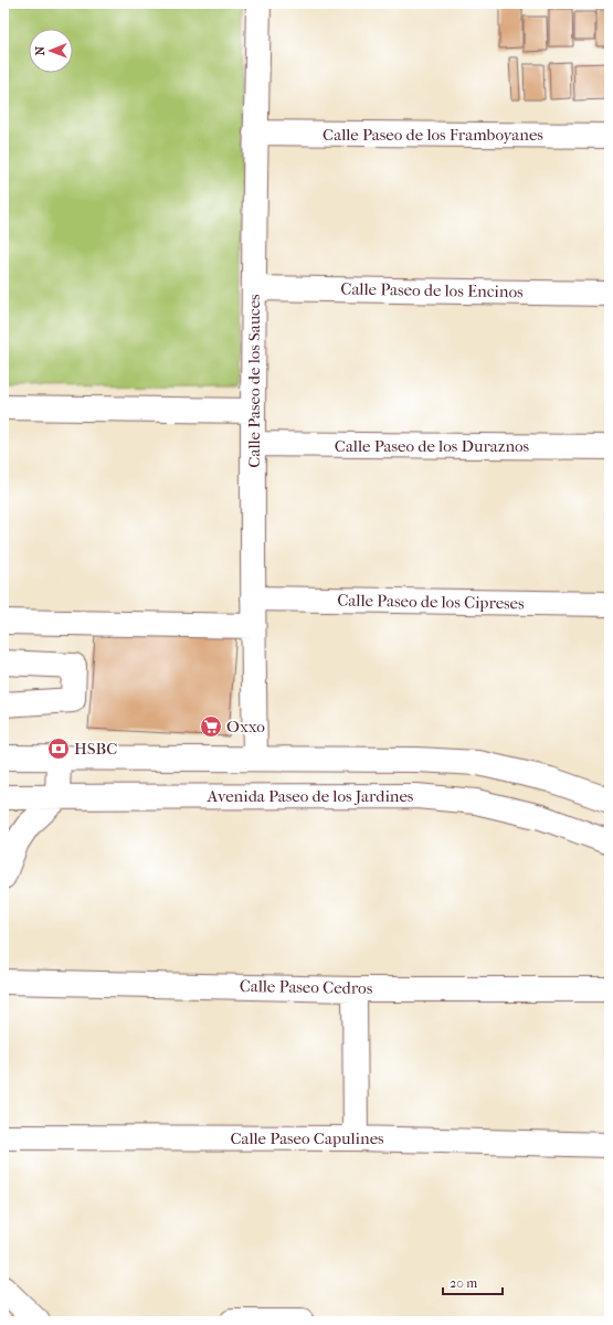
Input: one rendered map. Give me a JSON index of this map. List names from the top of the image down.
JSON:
{
  "streets": {
    "street": [
      "Calle Paseo de los Framboyanes",
      "Calle Paseo de los Encinos",
      "Calle Paseo de los Sauces",
      "Calle Paseo de los Duraznos",
      "Calle Paseo de los Cipreses",
      "Avenida Paseo de los Jardines",
      "Calle Paseo Cedros",
      "Calle Paseo Capulines"
    ]
  },
  "crossings": [
    ["Calle Paseo de los Framboyanes", "Calle Paseo de los Sauces"],
    ["Calle Paseo de los Encinos", "Calle Paseo de los Sauces"],
    ["Calle Paseo de los Sauces", "Calle Paseo de los Duraznos"],
    ["Calle Paseo de los Sauces", "Calle Paseo de los Cipreses"]
  ],
  "places": {
    "supermarket": ["Oxxo"],
    "bank": ["HSBC"]
  },
  "scale_bar": "20 m",
  "north": "left"
}
